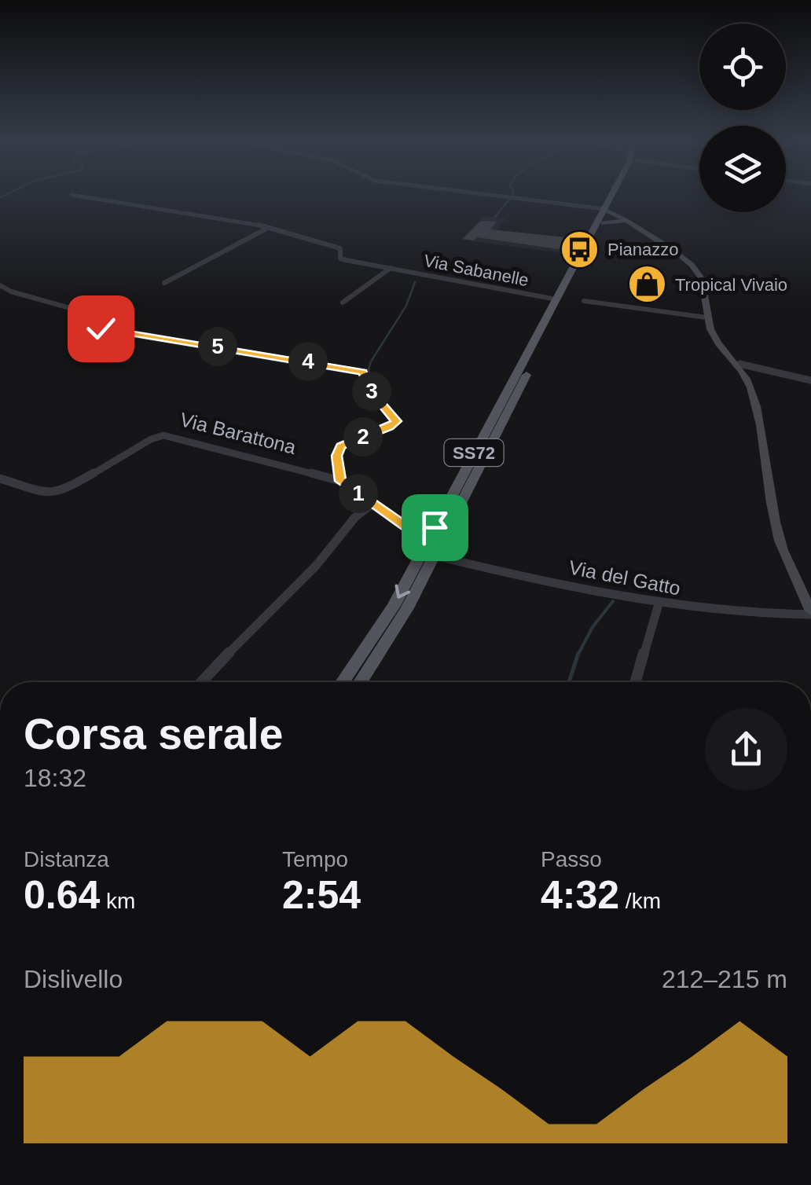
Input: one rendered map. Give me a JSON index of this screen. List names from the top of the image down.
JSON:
{
  "streets": {
    "main road": ["SS72"],
    "street": ["Via Sabanelle", "Via Barattona", "Via del Gatto"]
  },
  "crossings": [
    ["Via Sabanelle", "SS72"],
    ["Via Barattona", "SS72"],
    ["SS72", "Via del Gatto"]
  ],
  "places": {
    "bus stop": ["Pianazzo"],
    "shop": ["Tropical Vivaio"]
  },
  "page": {
    "pins": [
      "5",
      "4",
      "3",
      "2",
      "1"
    ],
    "heading": ["Corsa serale", "18:32"],
    "stats": [
      ["Distanza", "0.64 km"],
      ["Tempo", "2:54"],
      ["Passo", "4:32 /km"]
    ],
    "chart": ["Dislivello", "212–215 m"]
  }
}
